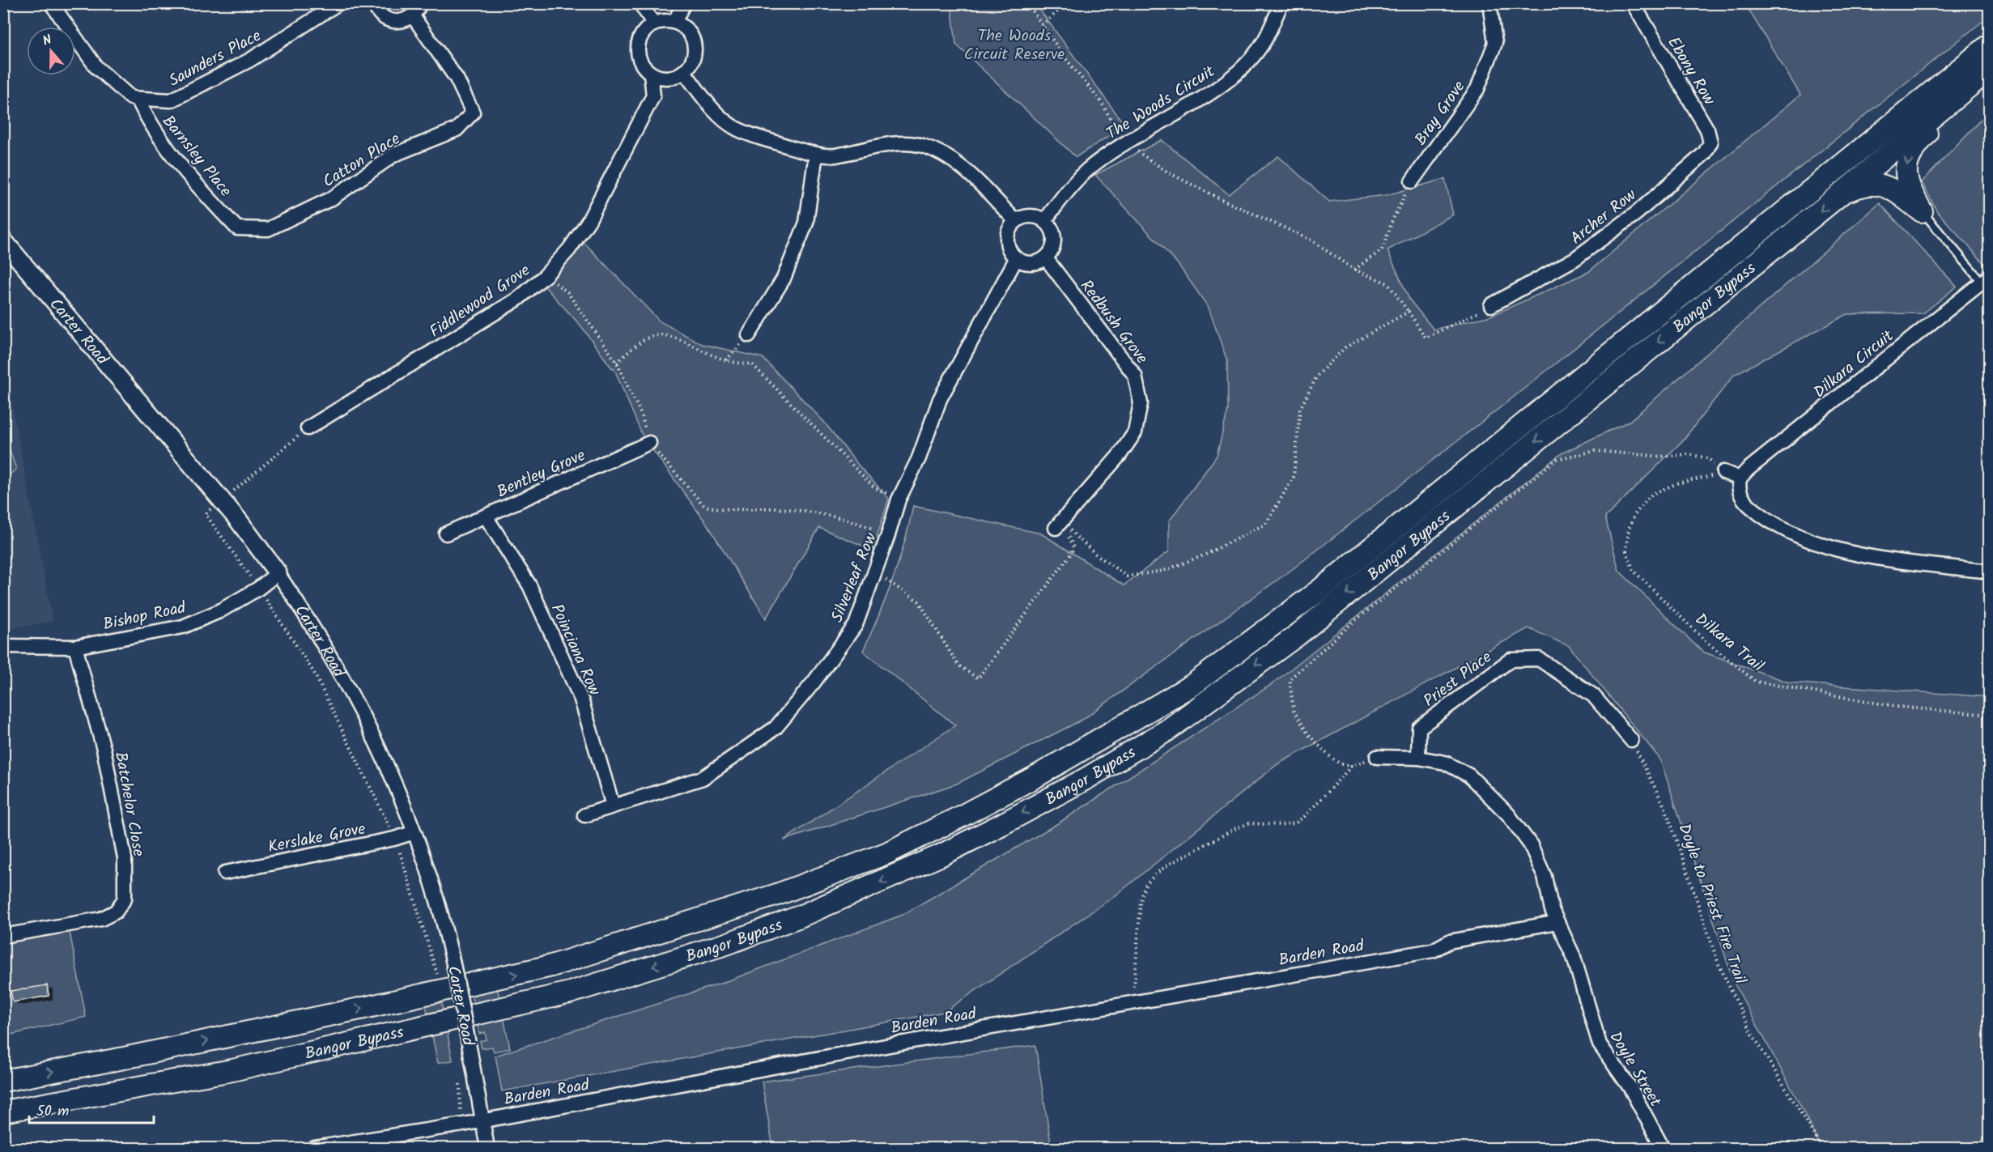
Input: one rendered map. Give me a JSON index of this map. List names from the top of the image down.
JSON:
{
  "streets": {
    "main road": ["Bangor Bypass"],
    "street": [
      "Saunders Place",
      "Ebony Row",
      "The Woods Circuit",
      "Bray Grove",
      "Barnsley Place",
      "Catton Place",
      "Archer Row",
      "Fiddlewood Grove",
      "Redbush Grove",
      "Carter Road",
      "Dilkara Circuit",
      "Bentley Grove",
      "Silverleaf Row",
      "Bishop Road",
      "Poinciana Row",
      "Priest Place",
      "Batchelor Close",
      "Kerslake Grove",
      "Barden Road",
      "Doyle Street"
    ],
    "path": ["Dilkara Trail", "Doyle to Priest Fire Trail"]
  },
  "crossings": [
    ["Saunders Place", "Barnsley Place"],
    ["Ebony Row", "Archer Row"],
    ["The Woods Circuit", "Redbush Grove"],
    ["The Woods Circuit", "Silverleaf Row"],
    ["Barnsley Place", "Catton Place"],
    ["Redbush Grove", "Silverleaf Row"],
    ["Carter Road", "Bishop Road"],
    ["Carter Road", "Kerslake Grove"],
    ["Carter Road", "Barden Road"],
    ["Bentley Grove", "Poinciana Row"],
    ["Silverleaf Row", "Poinciana Row"],
    ["Bishop Road", "Batchelor Close"],
    ["Priest Place", "Doyle to Priest Fire Trail"],
    ["Barden Road", "Doyle Street"]
  ],
  "parks": ["The Woods Circuit Reserve"],
  "scale_bar": "50 m",
  "north": "top"
}
